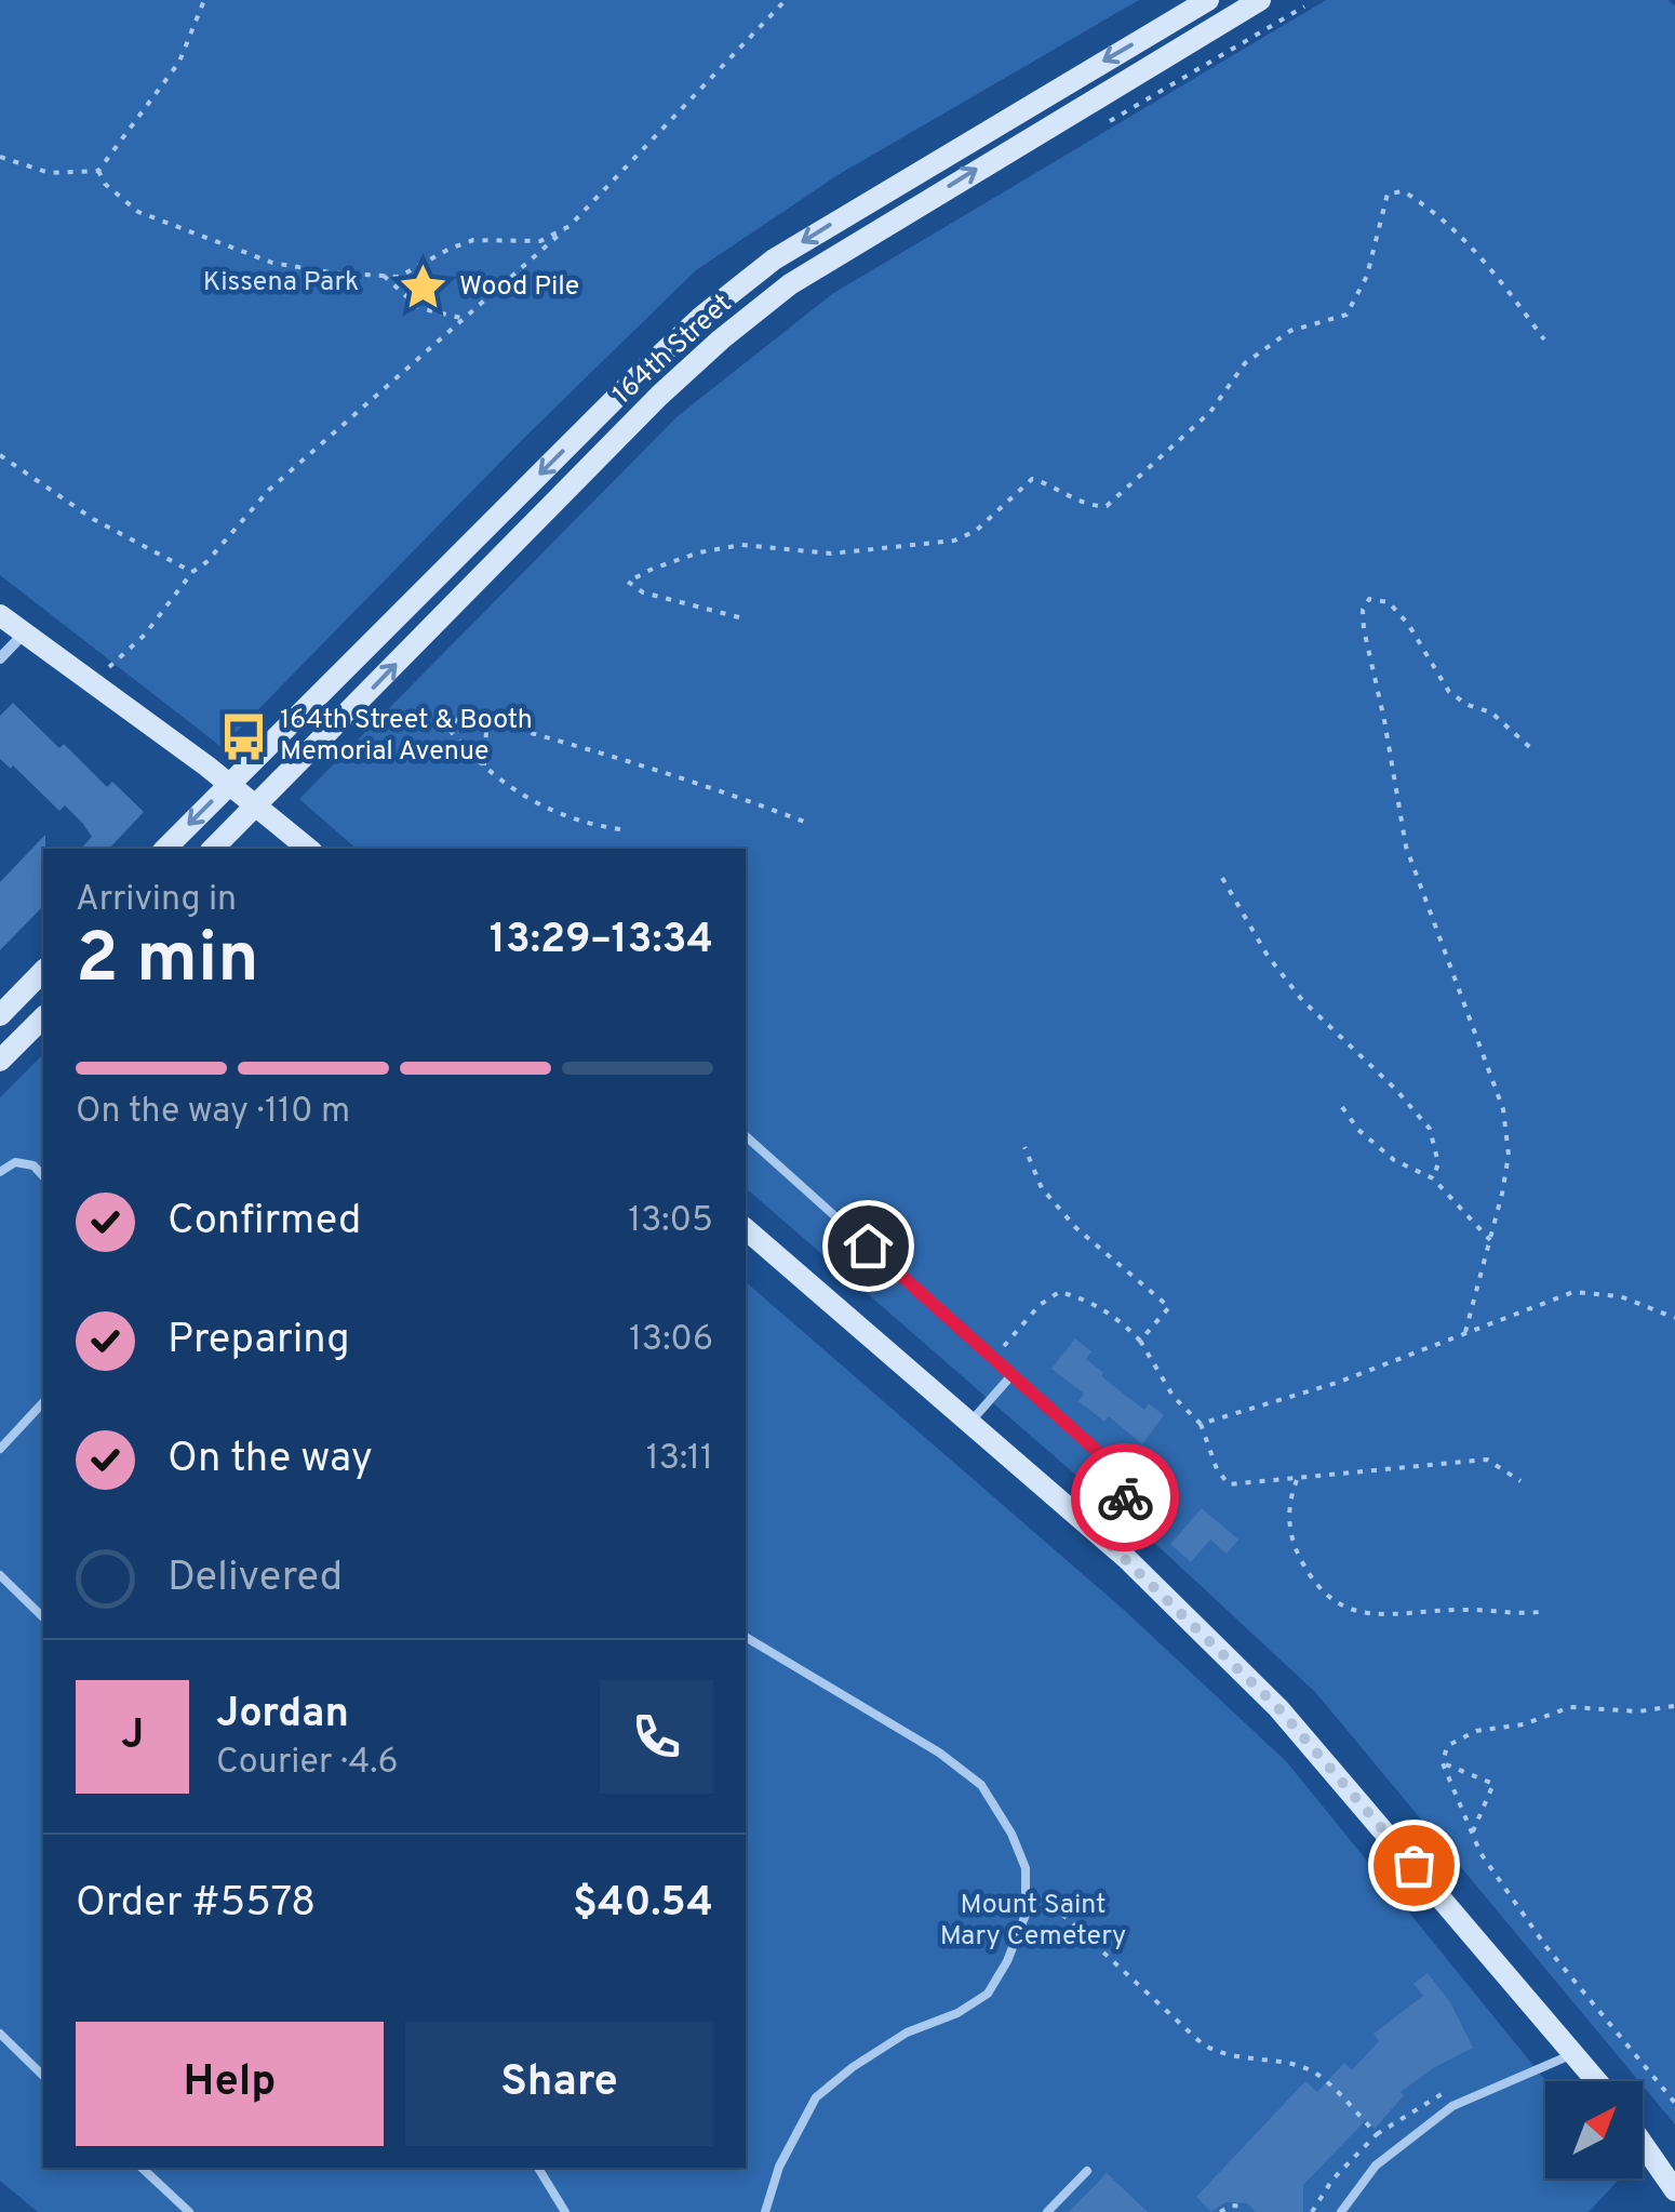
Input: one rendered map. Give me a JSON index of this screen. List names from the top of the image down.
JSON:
{
  "streets": {
    "street": ["164th Street"]
  },
  "parks": ["Kissena Park", "Mount Saint Mary Cemetery"],
  "places": {
    "place": ["Wood Pile"],
    "bus stop": ["164th Street & Booth Memorial Avenue"]
  },
  "north": "top right",
  "page": {
    "heading": ["2 min", "Arriving in", "13:29–13:34"],
    "panel": [
      "Jordan",
      "Courier · 4.6",
      "Order #5578",
      "$40.54"
    ],
    "bar": "On the way · 110 m",
    "list": [
      ["Confirmed", "13:05"],
      ["Preparing", "13:06"],
      ["On the way", "13:11"],
      "Delivered"
    ],
    "round": "J",
    "buttons": ["Help", "Share"]
  }
}
